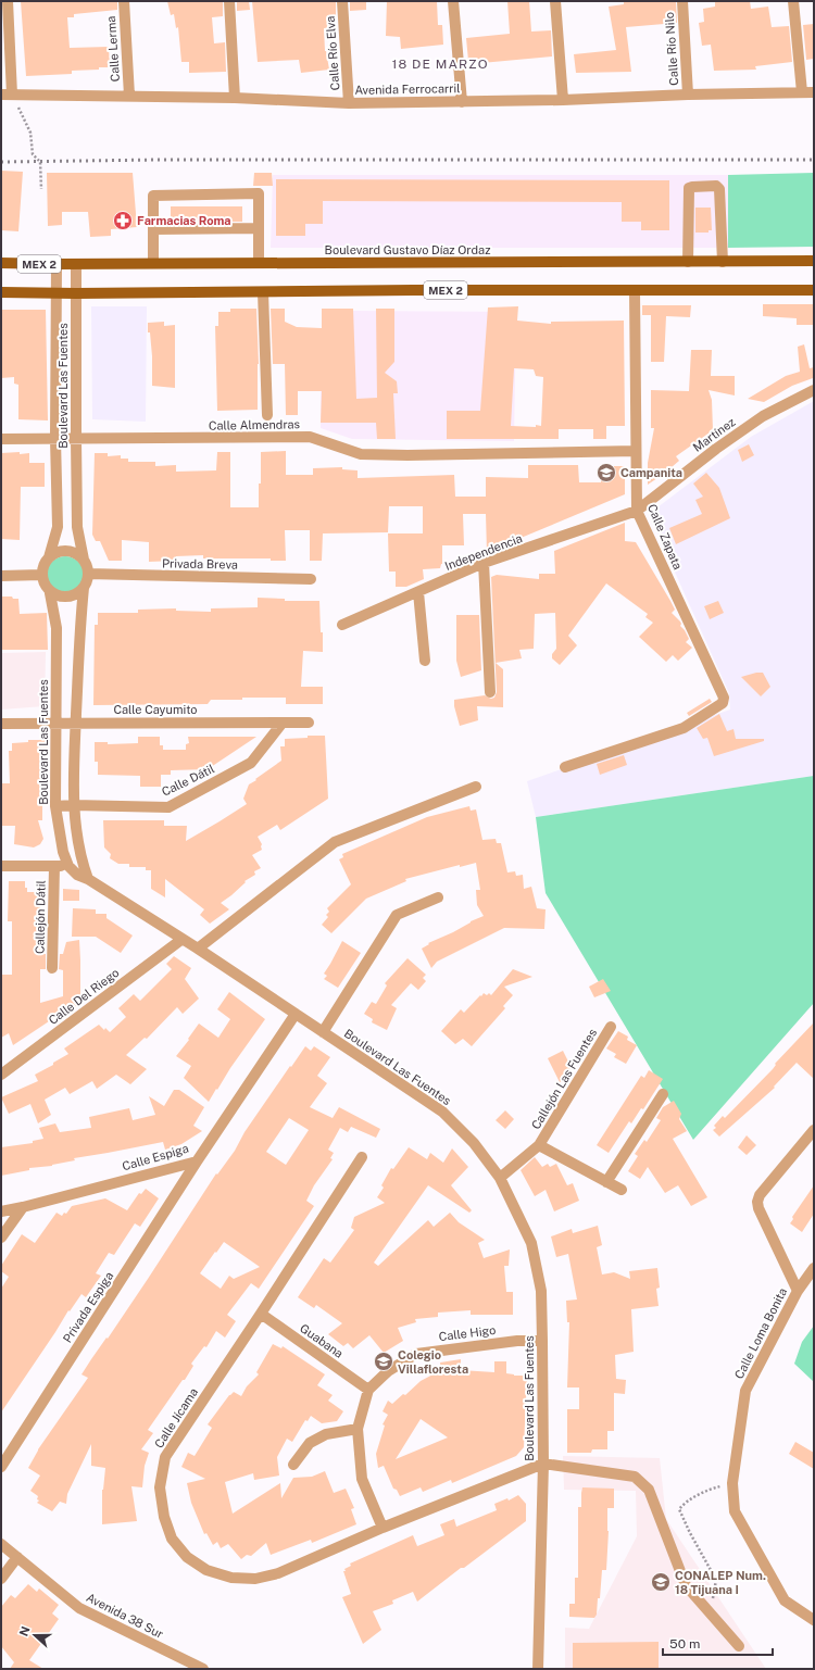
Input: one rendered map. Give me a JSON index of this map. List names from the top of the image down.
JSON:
{
  "streets": {
    "main road": ["Boulevard Gustavo Díaz Ordaz", "MEX 2"],
    "street": [
      "Calle Lerma",
      "Calle Río Nilo",
      "Calle Río Elva",
      "Avenida Ferrocarril",
      "Boulevard Las Fuentes",
      "Calle Almendras",
      "Martínez",
      "Calle Zapata",
      "Independencia",
      "Privada Breva",
      "Calle Cayumito",
      "Calle Dátil",
      "Callejón Dátil",
      "Calle Del Riego",
      "Callejón Las Fuentes",
      "Calle Espiga",
      "Privada Espiga",
      "Calle Higo",
      "Calle Loma Bonita",
      "Guabana",
      "Calle Jícama",
      "Avenida 38 Sur"
    ]
  },
  "crossings": [
    ["Calle Lerma", "Avenida Ferrocarril"],
    ["Calle Río Nilo", "Avenida Ferrocarril"],
    ["Calle Río Elva", "Avenida Ferrocarril"],
    ["Boulevard Gustavo Díaz Ordaz", "Boulevard Las Fuentes"],
    ["MEX 2", "Boulevard Las Fuentes"],
    ["MEX 2", "Calle Zapata"],
    ["Boulevard Las Fuentes", "Calle Almendras"],
    ["Boulevard Las Fuentes", "Privada Breva"],
    ["Boulevard Las Fuentes", "Calle Cayumito"],
    ["Boulevard Las Fuentes", "Calle Dátil"],
    ["Boulevard Las Fuentes", "Calle Del Riego"],
    ["Boulevard Las Fuentes", "Callejón Las Fuentes"],
    ["Boulevard Las Fuentes", "Calle Espiga"],
    ["Boulevard Las Fuentes", "Calle Higo"],
    ["Boulevard Las Fuentes", "Calle Jícama"],
    ["Calle Almendras", "Calle Zapata"],
    ["Martínez", "Calle Zapata"],
    ["Martínez", "Independencia"],
    ["Calle Zapata", "Independencia"],
    ["Calle Cayumito", "Calle Dátil"],
    ["Calle Espiga", "Privada Espiga"],
    ["Calle Higo", "Guabana"],
    ["Guabana", "Calle Jícama"]
  ],
  "districts": ["18 DE MARZO"],
  "places": {
    "pharmacy": ["Farmacias Roma"],
    "school or university": ["Campanita", "Colegio Villafloresta", "CONALEP Num. 18 Tijuana I"]
  },
  "scale_bar": "50 m",
  "north": "left"
}
